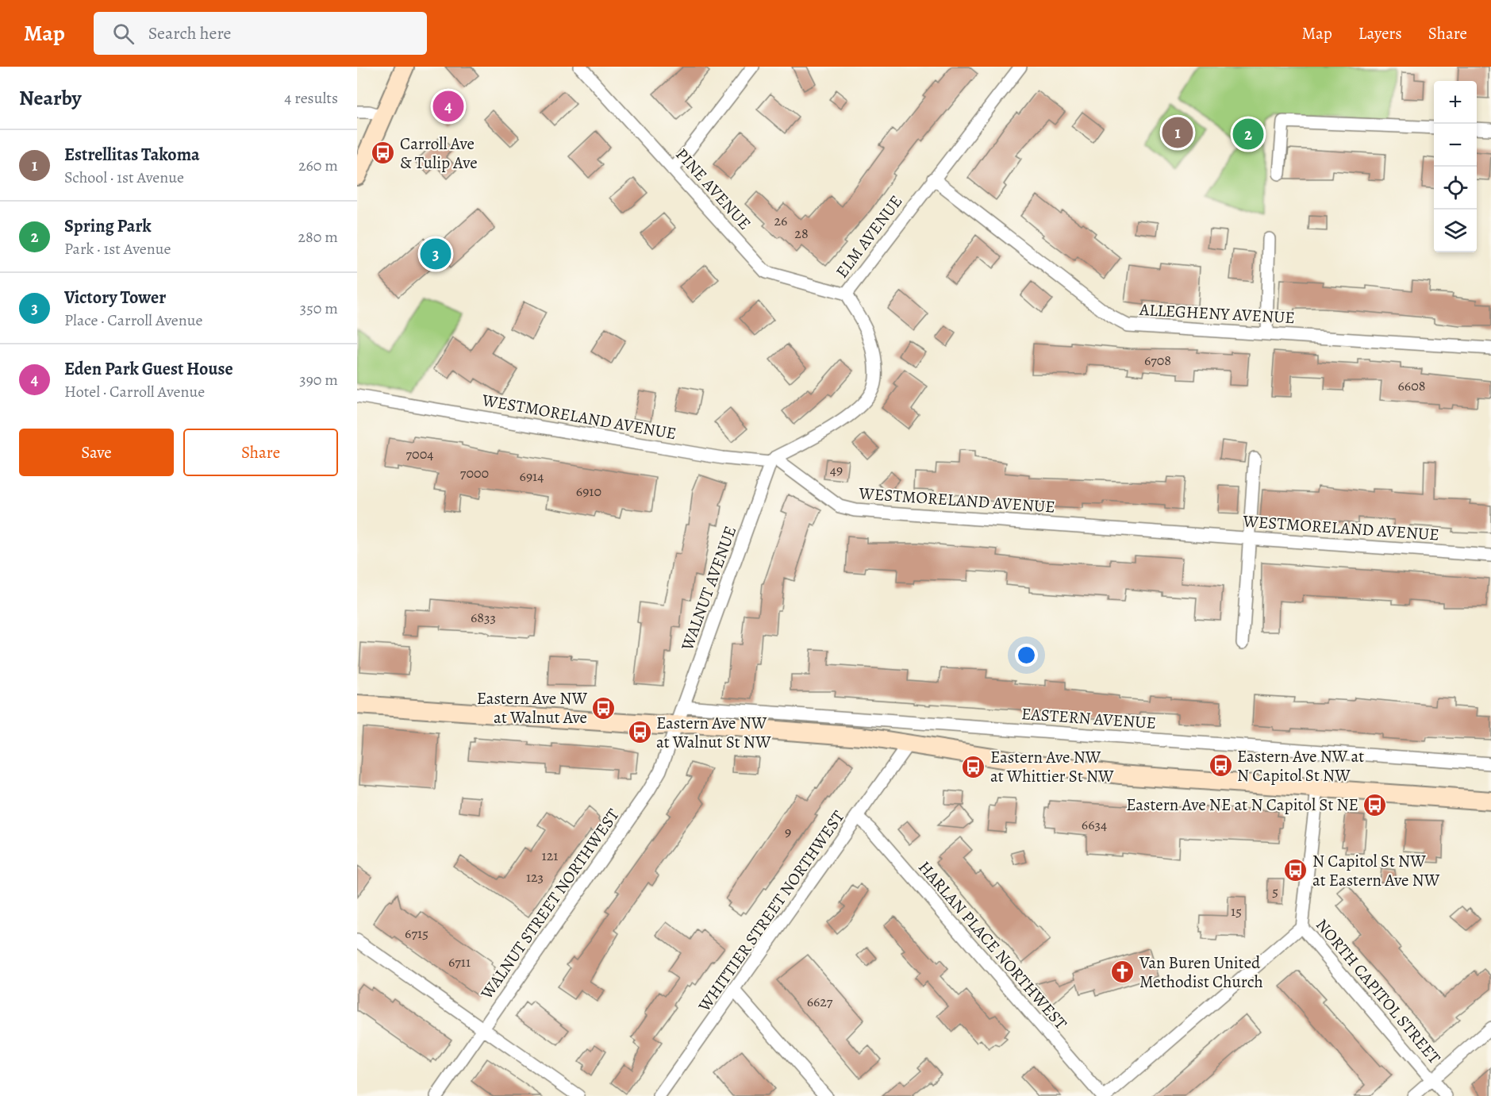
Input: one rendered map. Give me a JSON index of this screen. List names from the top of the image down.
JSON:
{
  "streets": {
    "street": [
      "PINE AVENUE",
      "ELM AVENUE",
      "ALLEGHENY AVENUE",
      "WESTMORELAND AVENUE",
      "WALNUT AVENUE",
      "EASTERN AVENUE",
      "WALNUT STREET NORTHWEST",
      "WHITTIER STREET NORTHWEST",
      "HARLAN PLACE NORTHWEST",
      "NORTH CAPITOL STREET"
    ]
  },
  "crossings": [
    ["PINE AVENUE", "ELM AVENUE"],
    ["ELM AVENUE", "ALLEGHENY AVENUE"],
    ["ELM AVENUE", "WESTMORELAND AVENUE"],
    ["ELM AVENUE", "WALNUT AVENUE"],
    ["WESTMORELAND AVENUE", "WALNUT AVENUE"],
    ["WALNUT AVENUE", "EASTERN AVENUE"],
    ["WALNUT AVENUE", "WALNUT STREET NORTHWEST"],
    ["WHITTIER STREET NORTHWEST", "HARLAN PLACE NORTHWEST"]
  ],
  "places": {
    "bus stop": [
      "Carroll Ave & Tulip Ave",
      "Eastern Ave NW at Walnut Ave",
      "Eastern Ave NW at Walnut St NW",
      "Eastern Ave NW at N Capitol St NW",
      "Eastern Ave NW at Whittier St NW",
      "Eastern Ave NE at N Capitol St NE",
      "N Capitol St NW at Eastern Ave NW"
    ],
    "church": ["Van Buren United Methodist Church"]
  },
  "house_numbers": [
    "26",
    "28",
    "6708",
    "6608",
    "7004",
    "49",
    "7000",
    "6914",
    "6910",
    "6833",
    "6634",
    "9",
    "121",
    "123",
    "5",
    "15",
    "6715",
    "6711",
    "6627"
  ],
  "page": {
    "header": "Map",
    "search": "Search here",
    "nav": ["Map", "Layers", "Share"],
    "heading": ["Nearby", "4 results"],
    "map_buttons": ["+", "−"],
    "pins": [
      "4",
      "1",
      "2",
      "3"
    ],
    "list": [
      {
        "mark": "1",
        "name": "Estrellitas Takoma",
        "note": "School · 1st Avenue",
        "value": "260 m"
      },
      {
        "mark": "2",
        "name": "Spring Park",
        "note": "Park · 1st Avenue",
        "value": "280 m"
      },
      {
        "mark": "3",
        "name": "Victory Tower",
        "note": "Place · Carroll Avenue",
        "value": "350 m"
      },
      {
        "mark": "4",
        "name": "Eden Park Guest House",
        "note": "Hotel · Carroll Avenue",
        "value": "390 m"
      }
    ],
    "buttons": ["Save", "Share"]
  }
}
